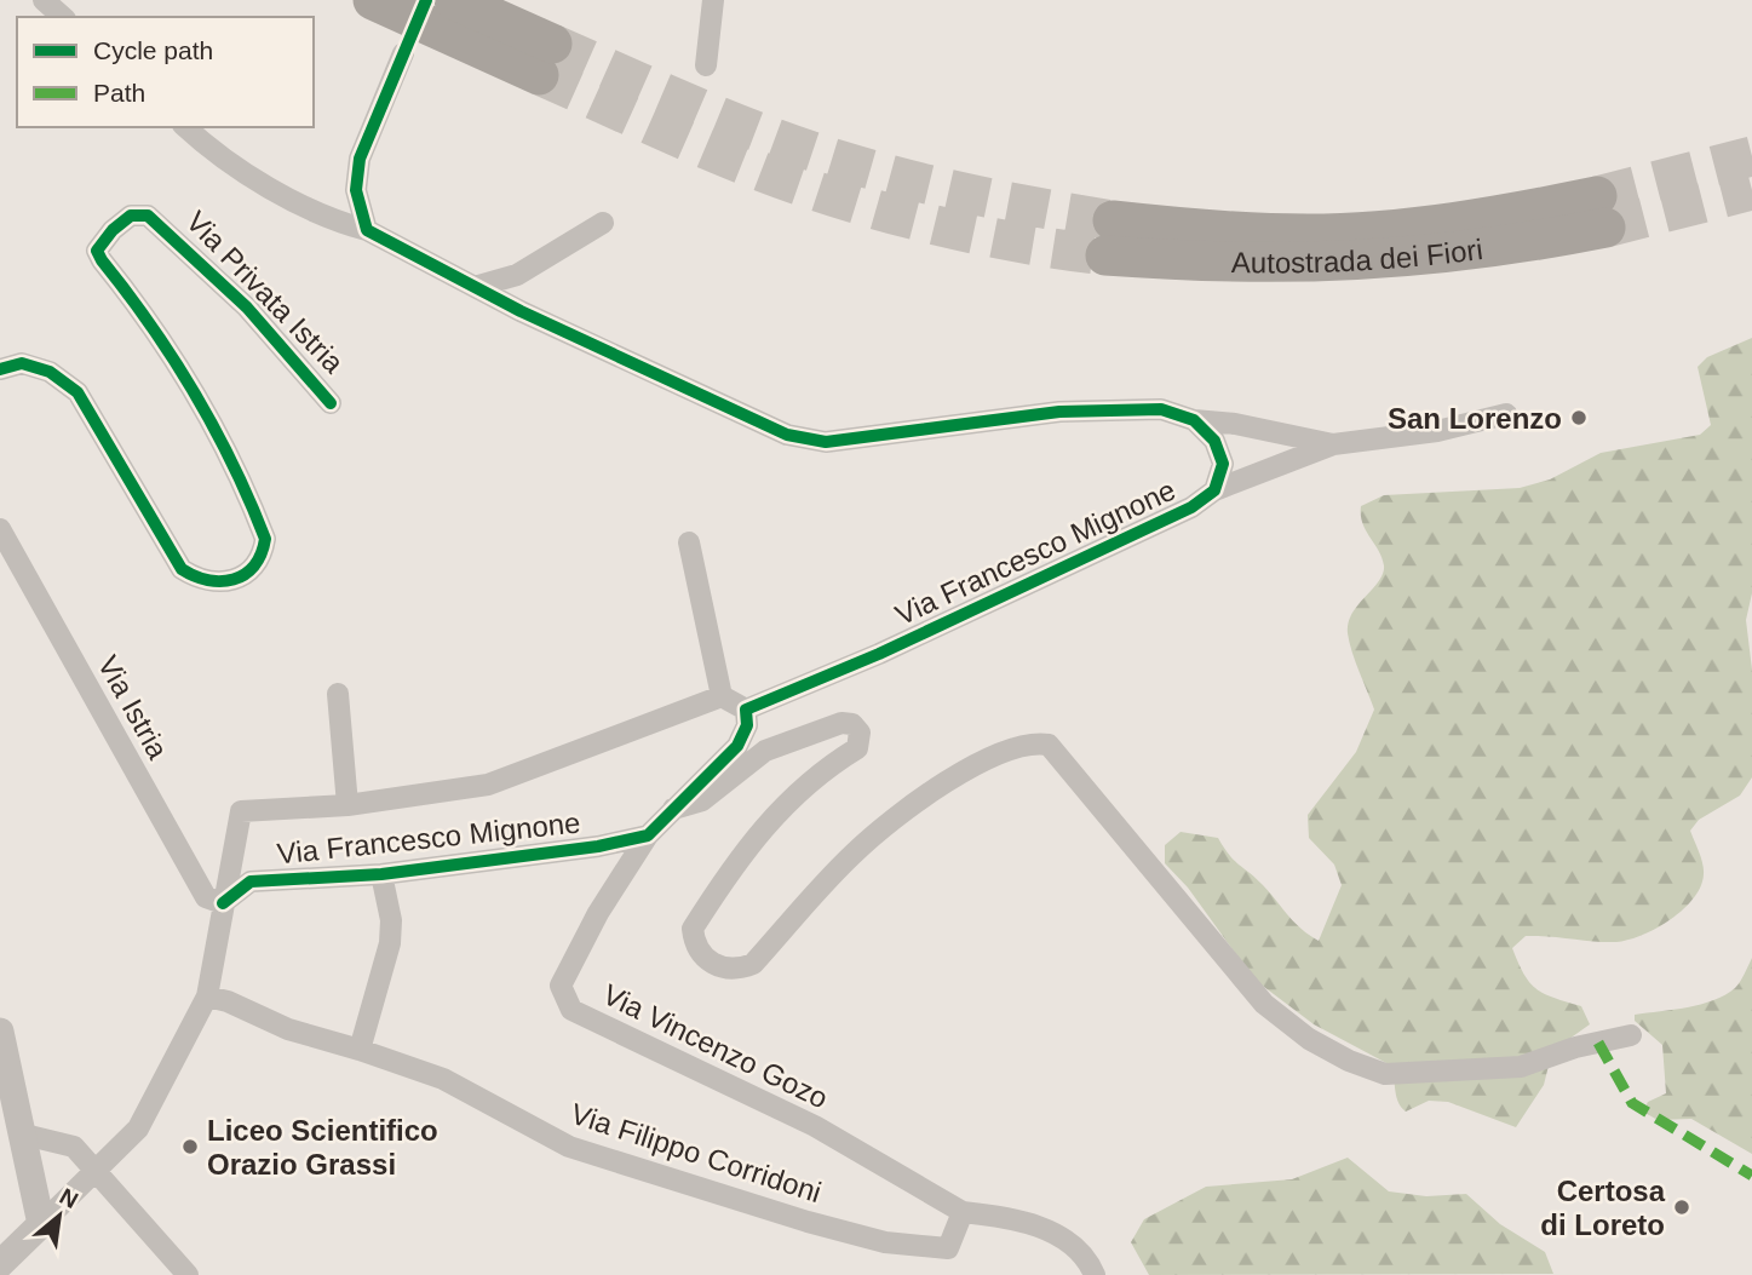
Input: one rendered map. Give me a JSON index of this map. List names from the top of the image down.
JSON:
{
  "streets": {
    "highway": ["Autostrada dei Fiori"],
    "street": [
      "Via Privata Istria",
      "Via Francesco Mignone",
      "Via Istria",
      "Via Vincenzo Gozo",
      "Via Filippo Corridoni"
    ]
  },
  "crossings": [
    ["Via Francesco Mignone", "Via Istria"],
    ["Via Francesco Mignone", "Via Vincenzo Gozo"],
    ["Via Vincenzo Gozo", "Via Filippo Corridoni"]
  ],
  "places": ["San Lorenzo", "Liceo Scientifico Orazio Grassi", "Certosa di Loreto"],
  "legend": ["Cycle path", "Path"],
  "north": "top right"
}
